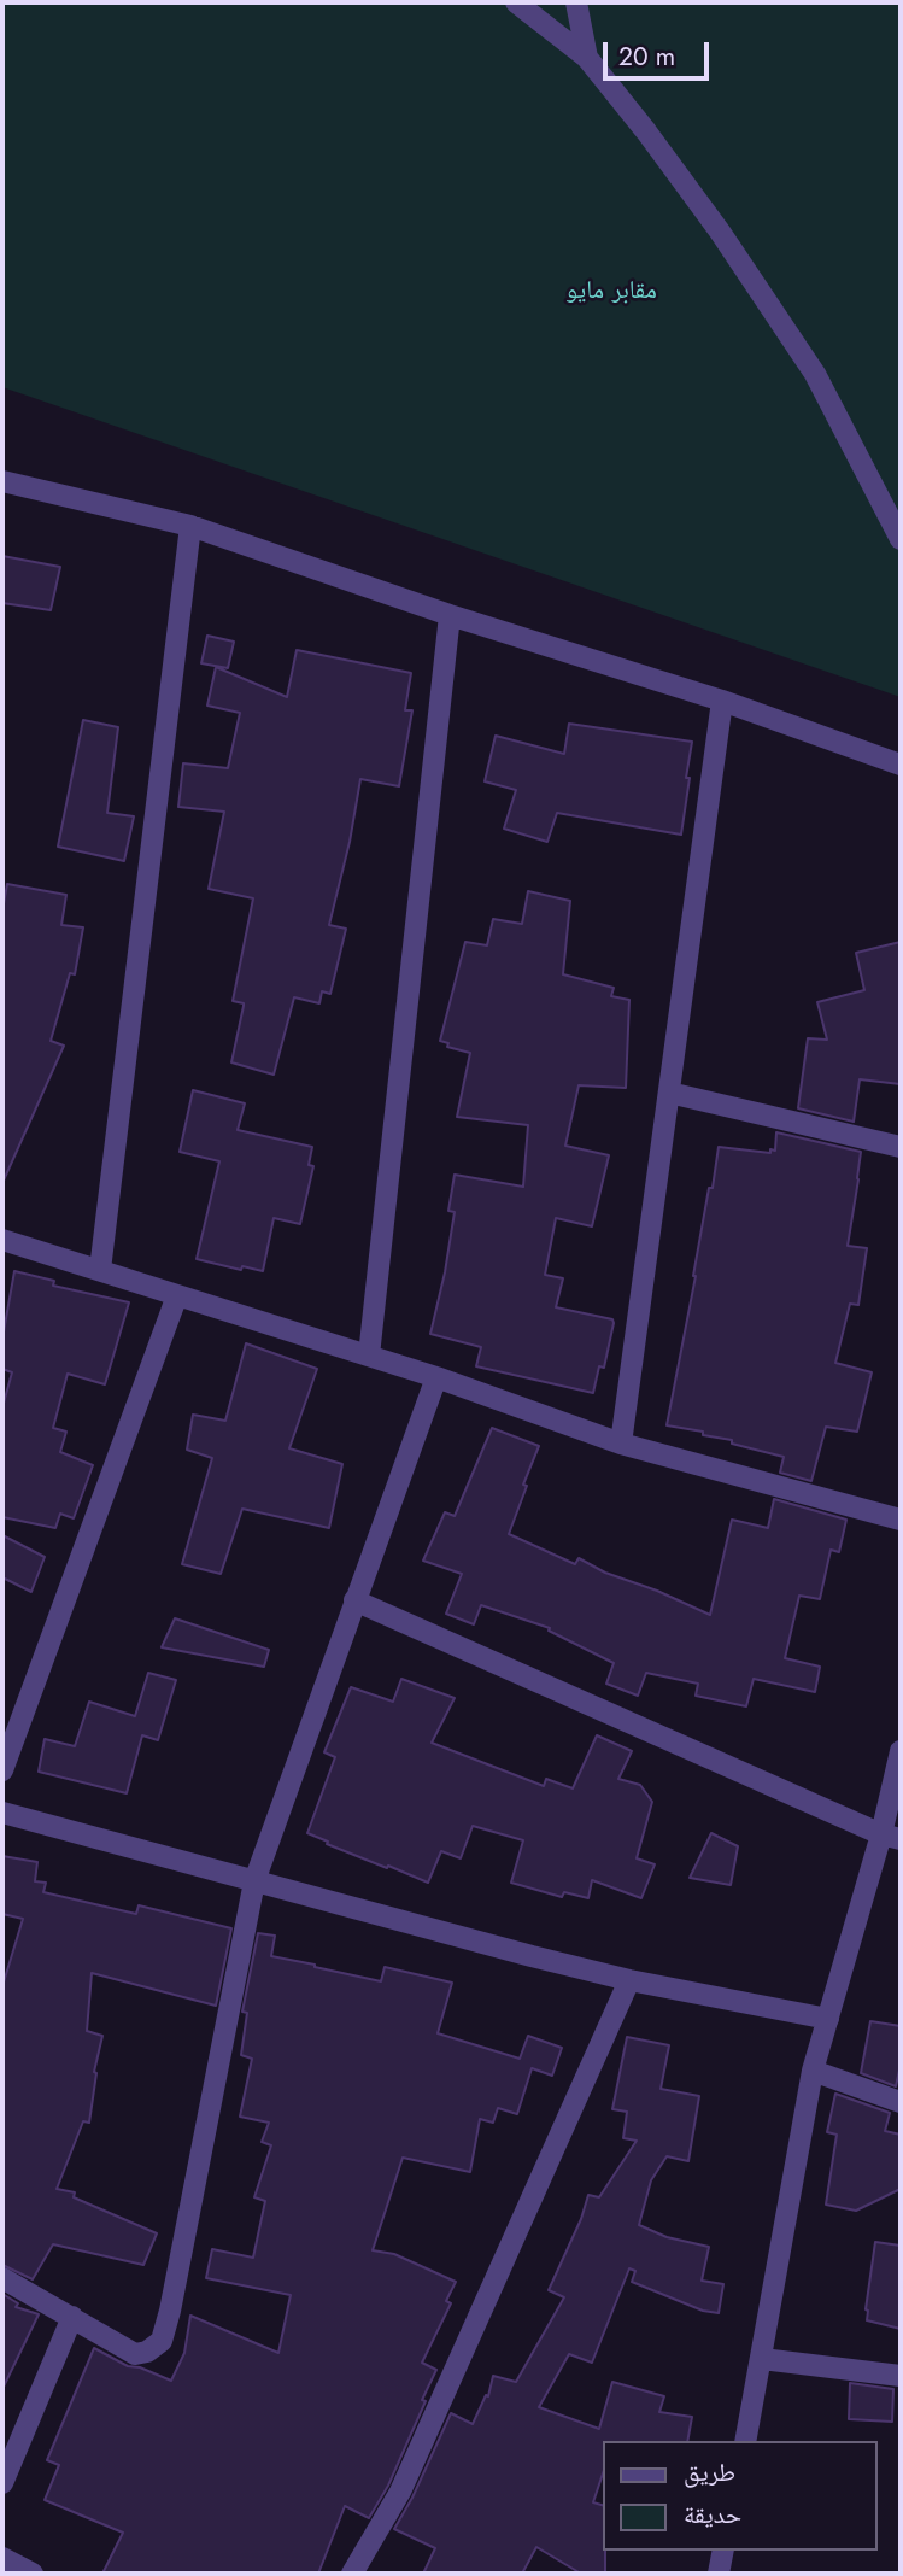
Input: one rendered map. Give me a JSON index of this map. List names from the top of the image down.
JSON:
{
  "parks": ["مقابر مايو"],
  "legend": ["طريق", "حديقة"],
  "scale_bar": "20 m"
}
